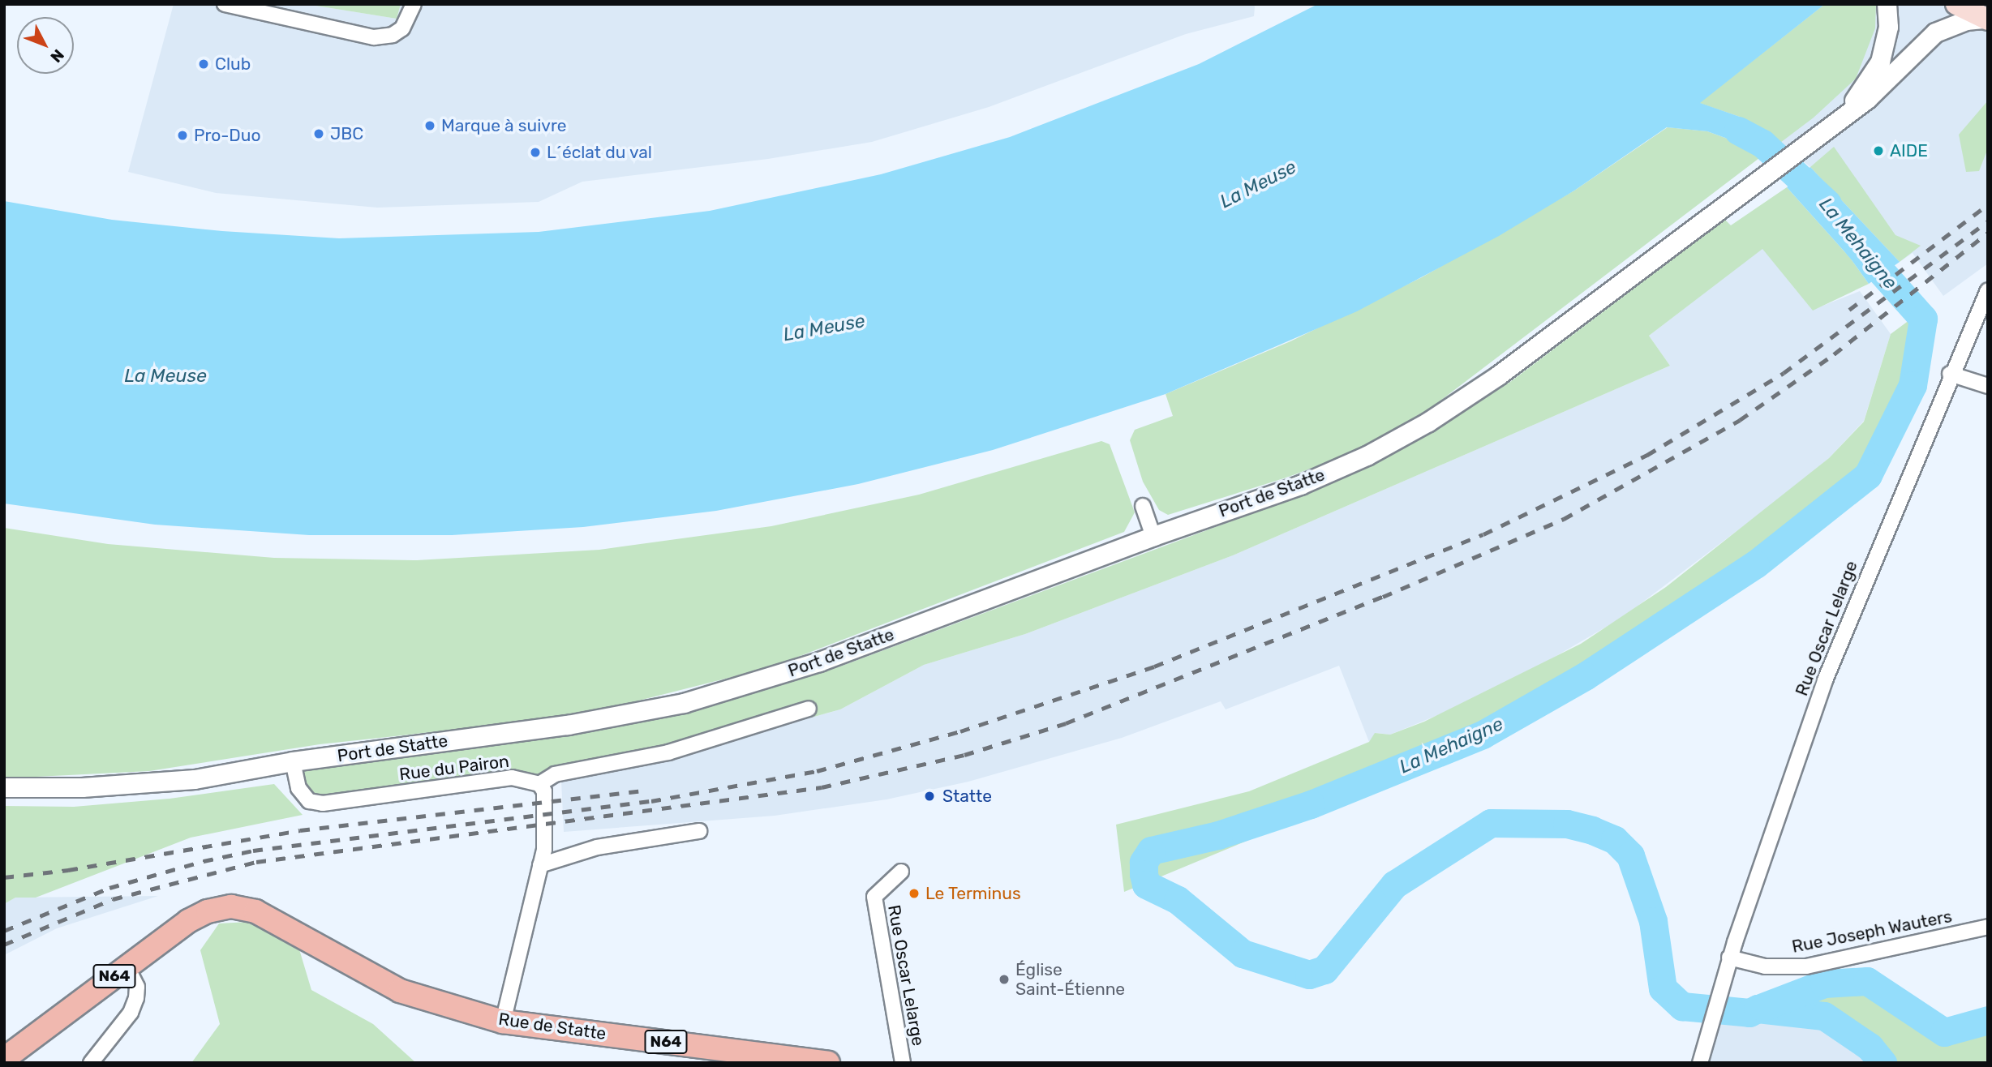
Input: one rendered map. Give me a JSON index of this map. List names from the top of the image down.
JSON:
{
  "streets": {
    "main road": ["N64", "Rue de Statte"],
    "street": [
      "Port de Statte",
      "Rue Oscar Lelarge",
      "Rue du Pairon",
      "Rue Joseph Wauters"
    ]
  },
  "crossings": [
    ["Port de Statte", "Rue du Pairon"],
    ["Rue Oscar Lelarge", "Rue Joseph Wauters"],
    ["N64", "Rue de Statte"]
  ],
  "water": ["La Meuse", "La Mehaigne"],
  "places": [
    "Club",
    "Marque à suivre",
    "JBC",
    "Pro-Duo",
    "AIDE",
    "L´éclat du val",
    "Statte",
    "Le Terminus",
    "Église Saint-Étienne"
  ],
  "north": "bottom right"
}
